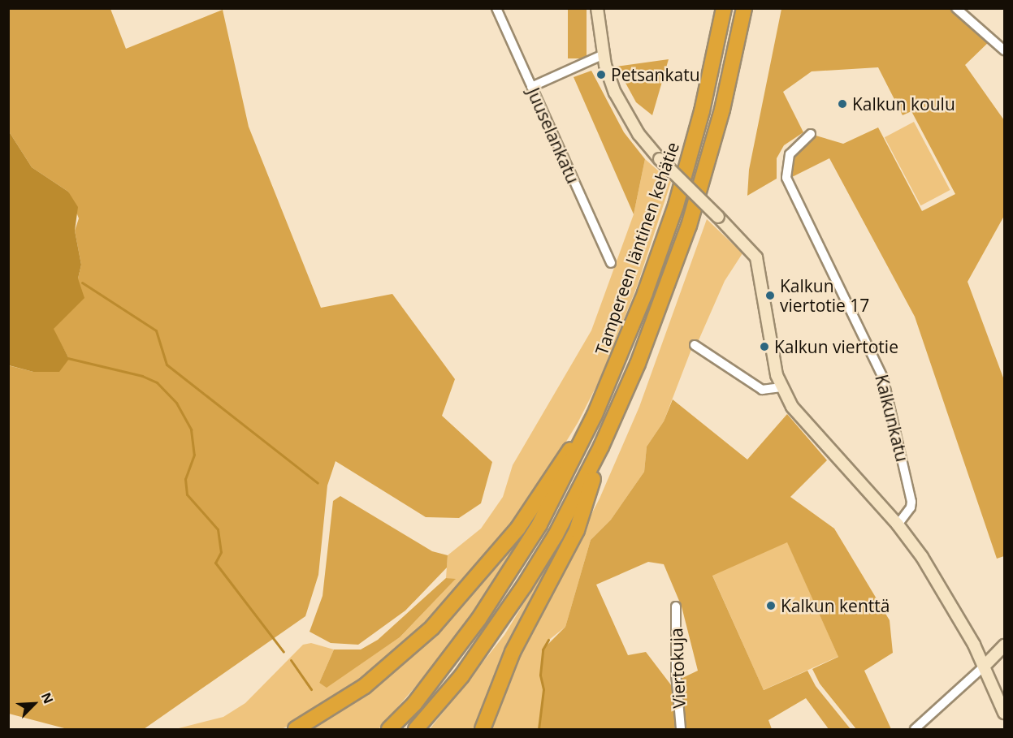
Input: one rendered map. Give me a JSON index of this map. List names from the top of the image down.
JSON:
{
  "streets": {
    "highway": ["Tampereen läntinen kehätie"],
    "street": ["Juuselankatu", "Kalkunkatu", "Viertokuja"]
  },
  "places": [
    "Petsankatu",
    "Kalkun koulu",
    "Kalkun viertotie 17",
    "Kalkun viertotie",
    "Kalkun kenttä"
  ],
  "north": "top right"
}
